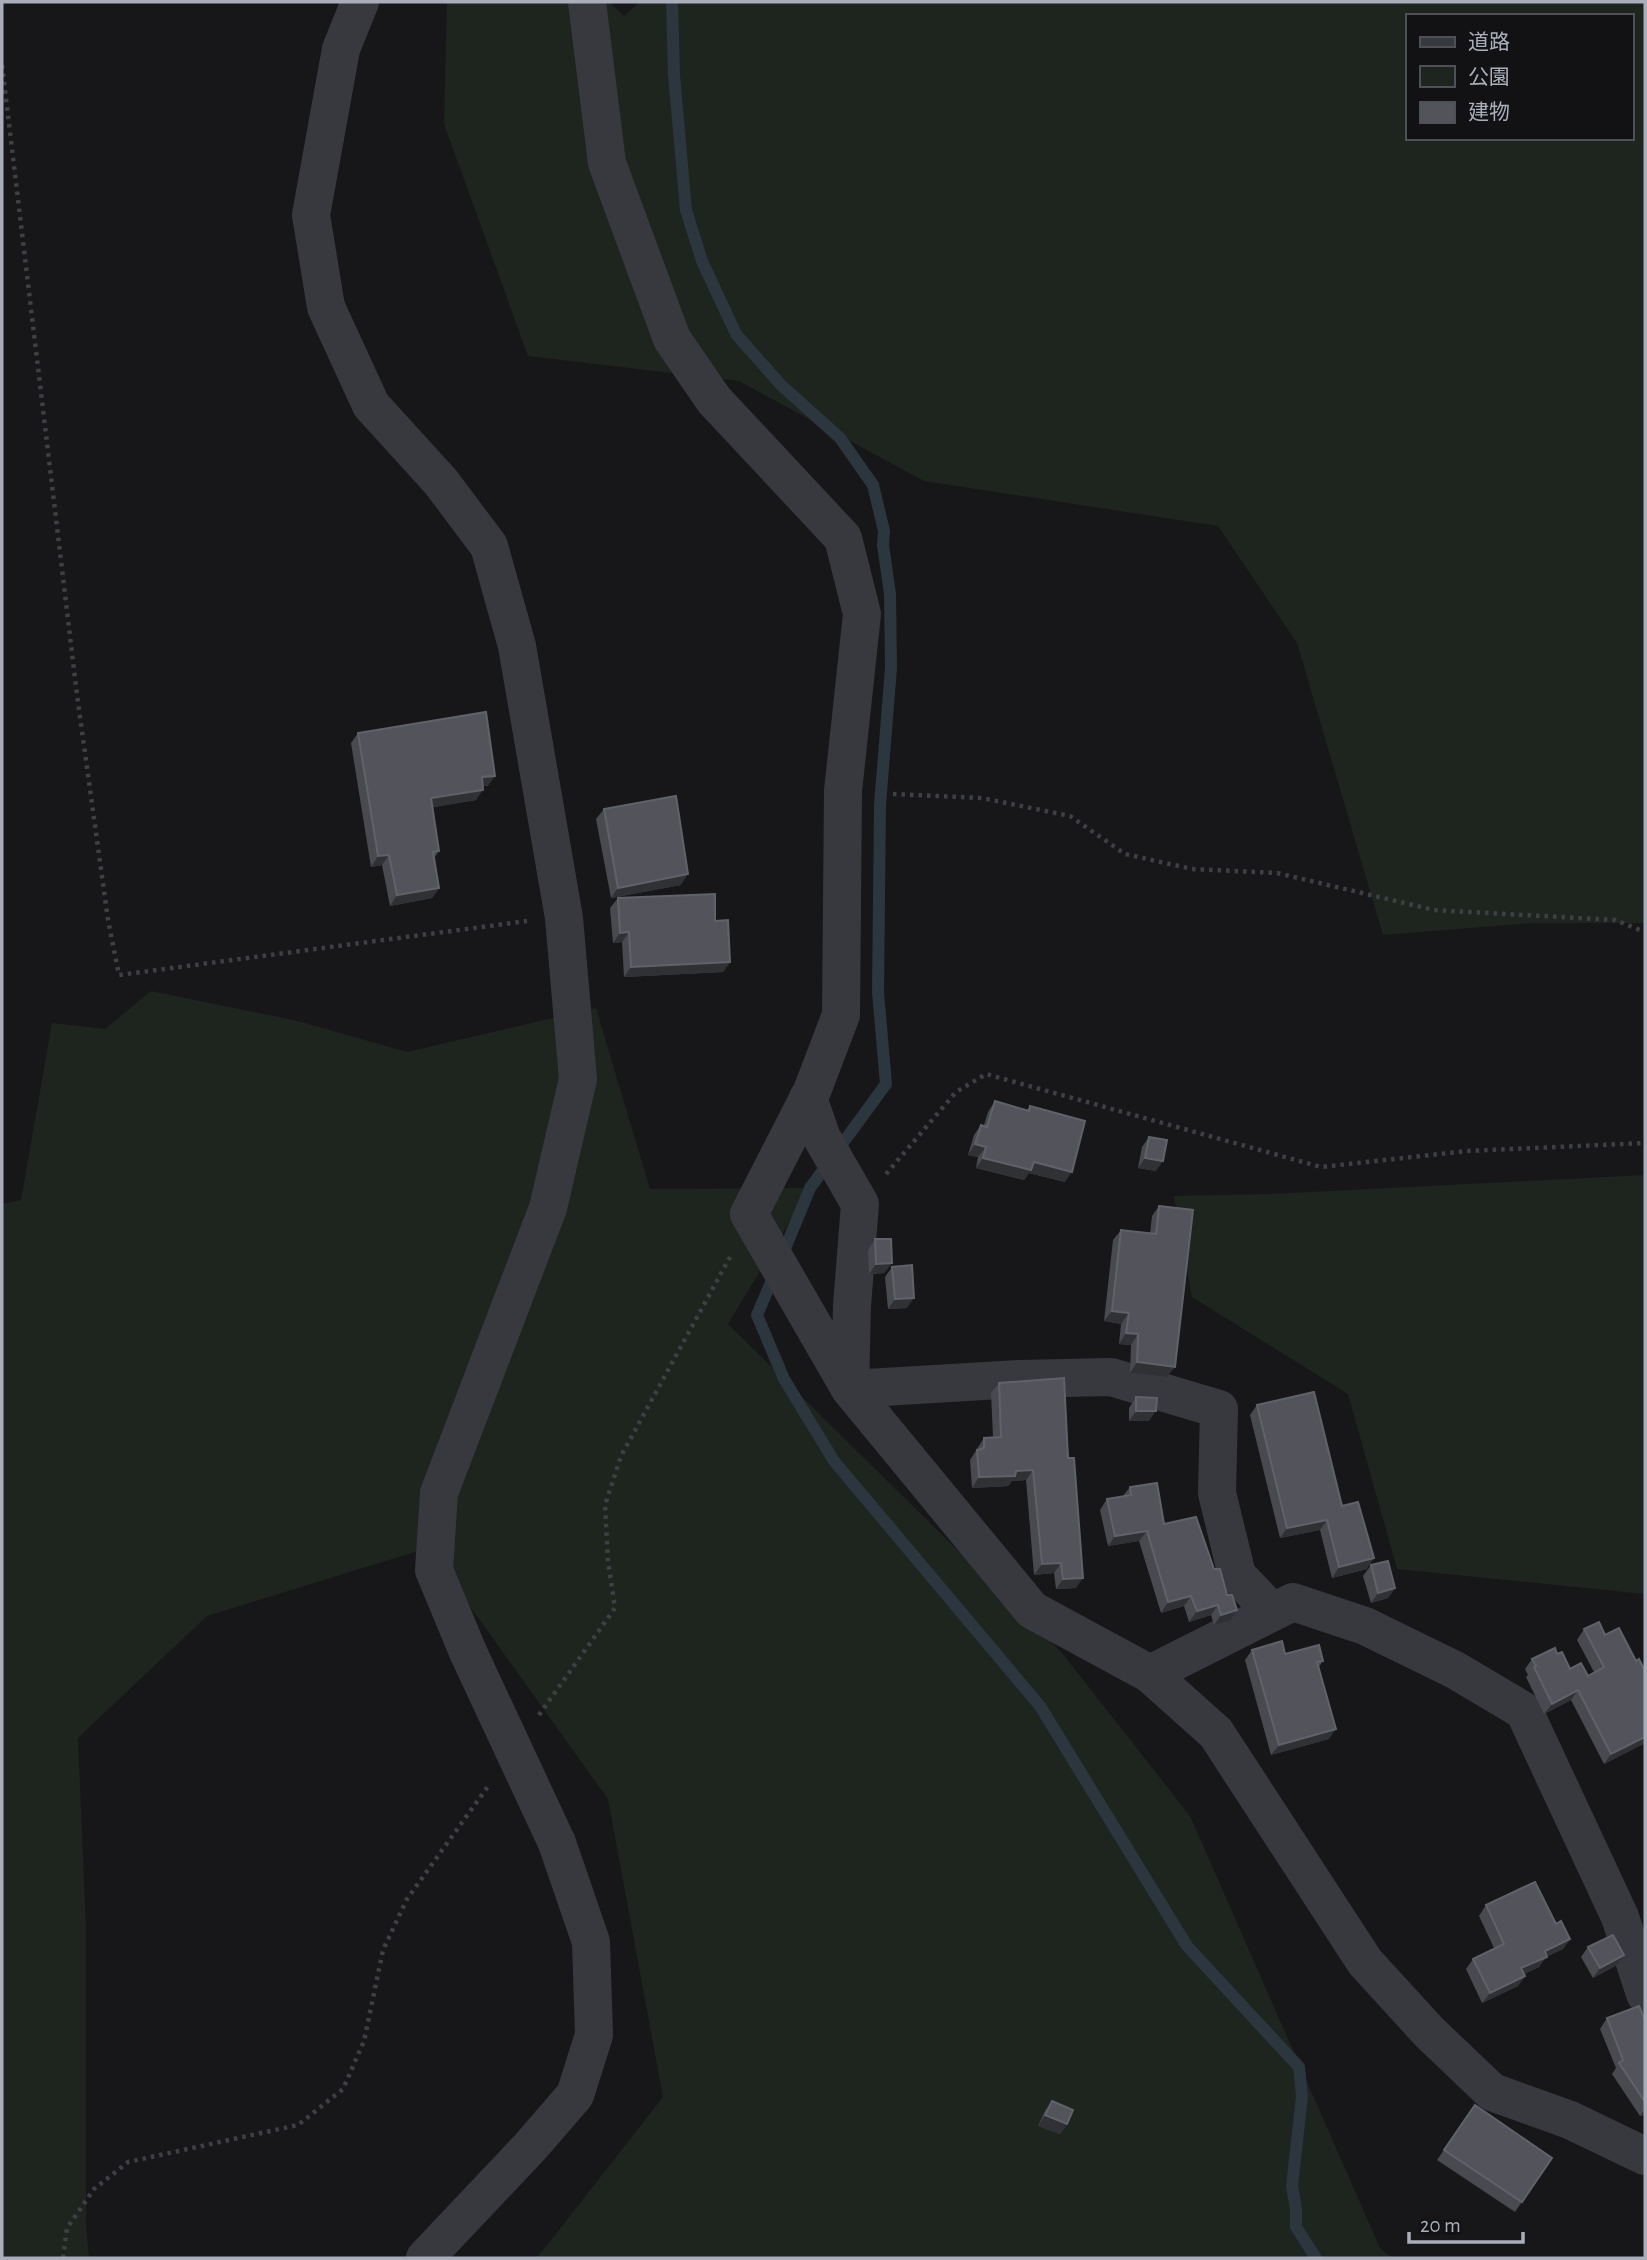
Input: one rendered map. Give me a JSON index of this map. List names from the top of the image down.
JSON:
{
  "legend": ["道路", "公園", "建物"],
  "scale_bar": "20 m"
}
